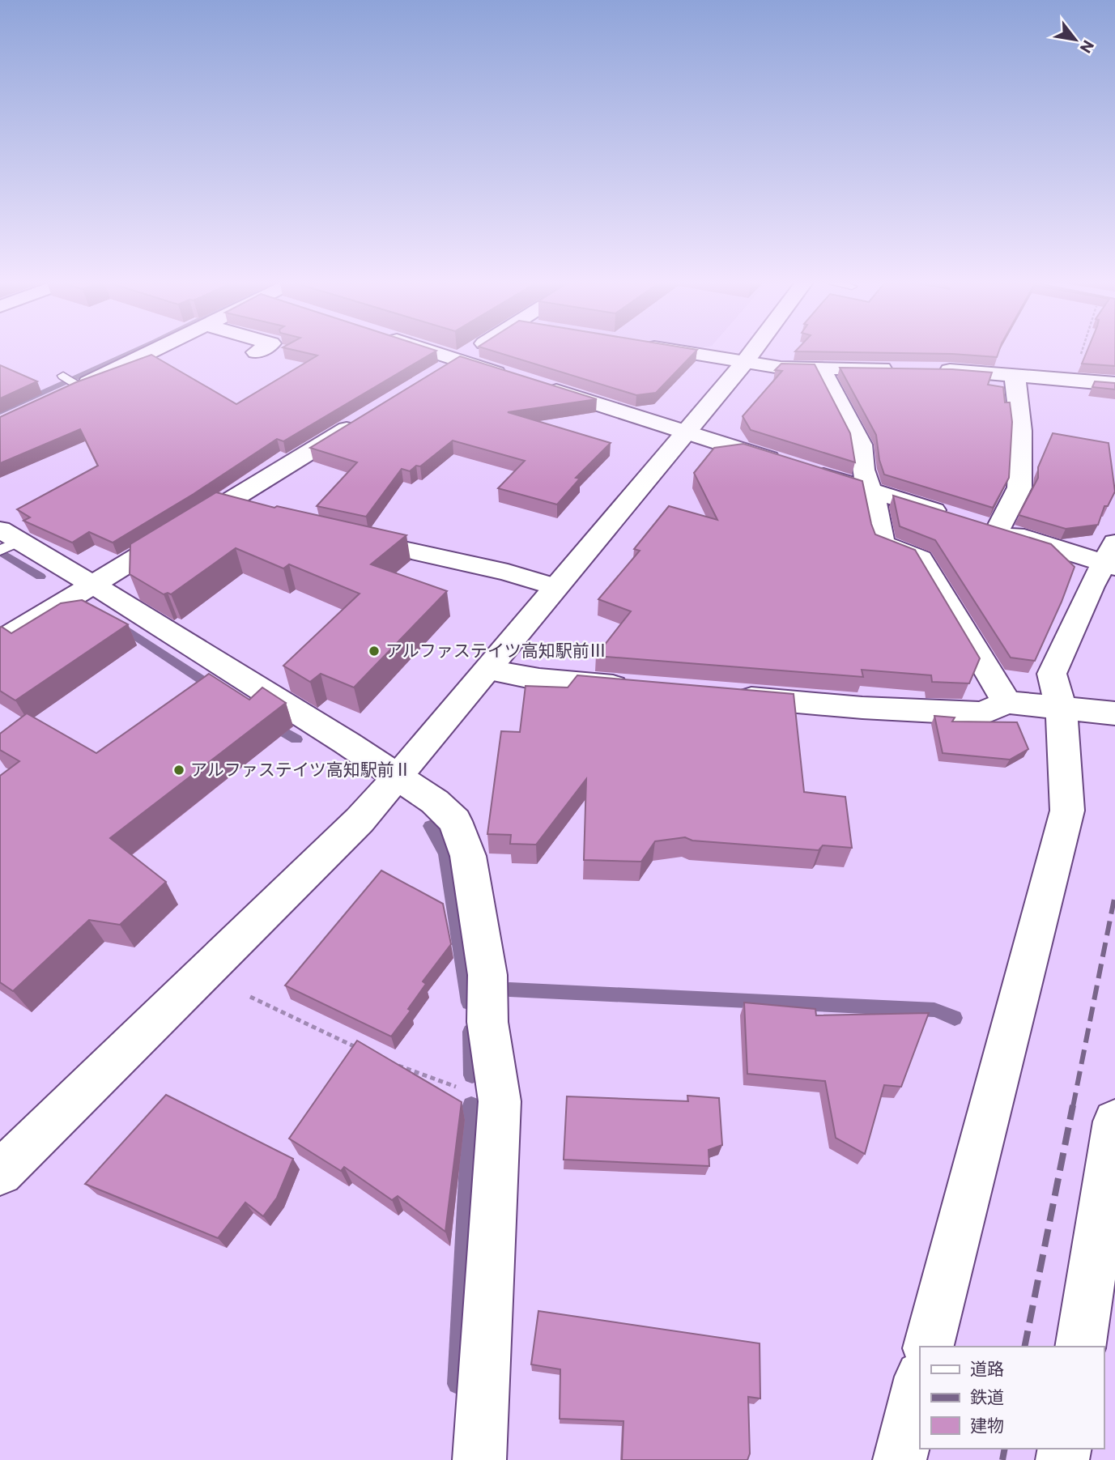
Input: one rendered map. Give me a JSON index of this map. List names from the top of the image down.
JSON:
{
  "places": ["アルファステイツ高知駅前Ⅲ", "アルファステイツ高知駅前Ⅱ"],
  "legend": ["道路", "鉄道", "建物"],
  "north": "bottom right"
}
